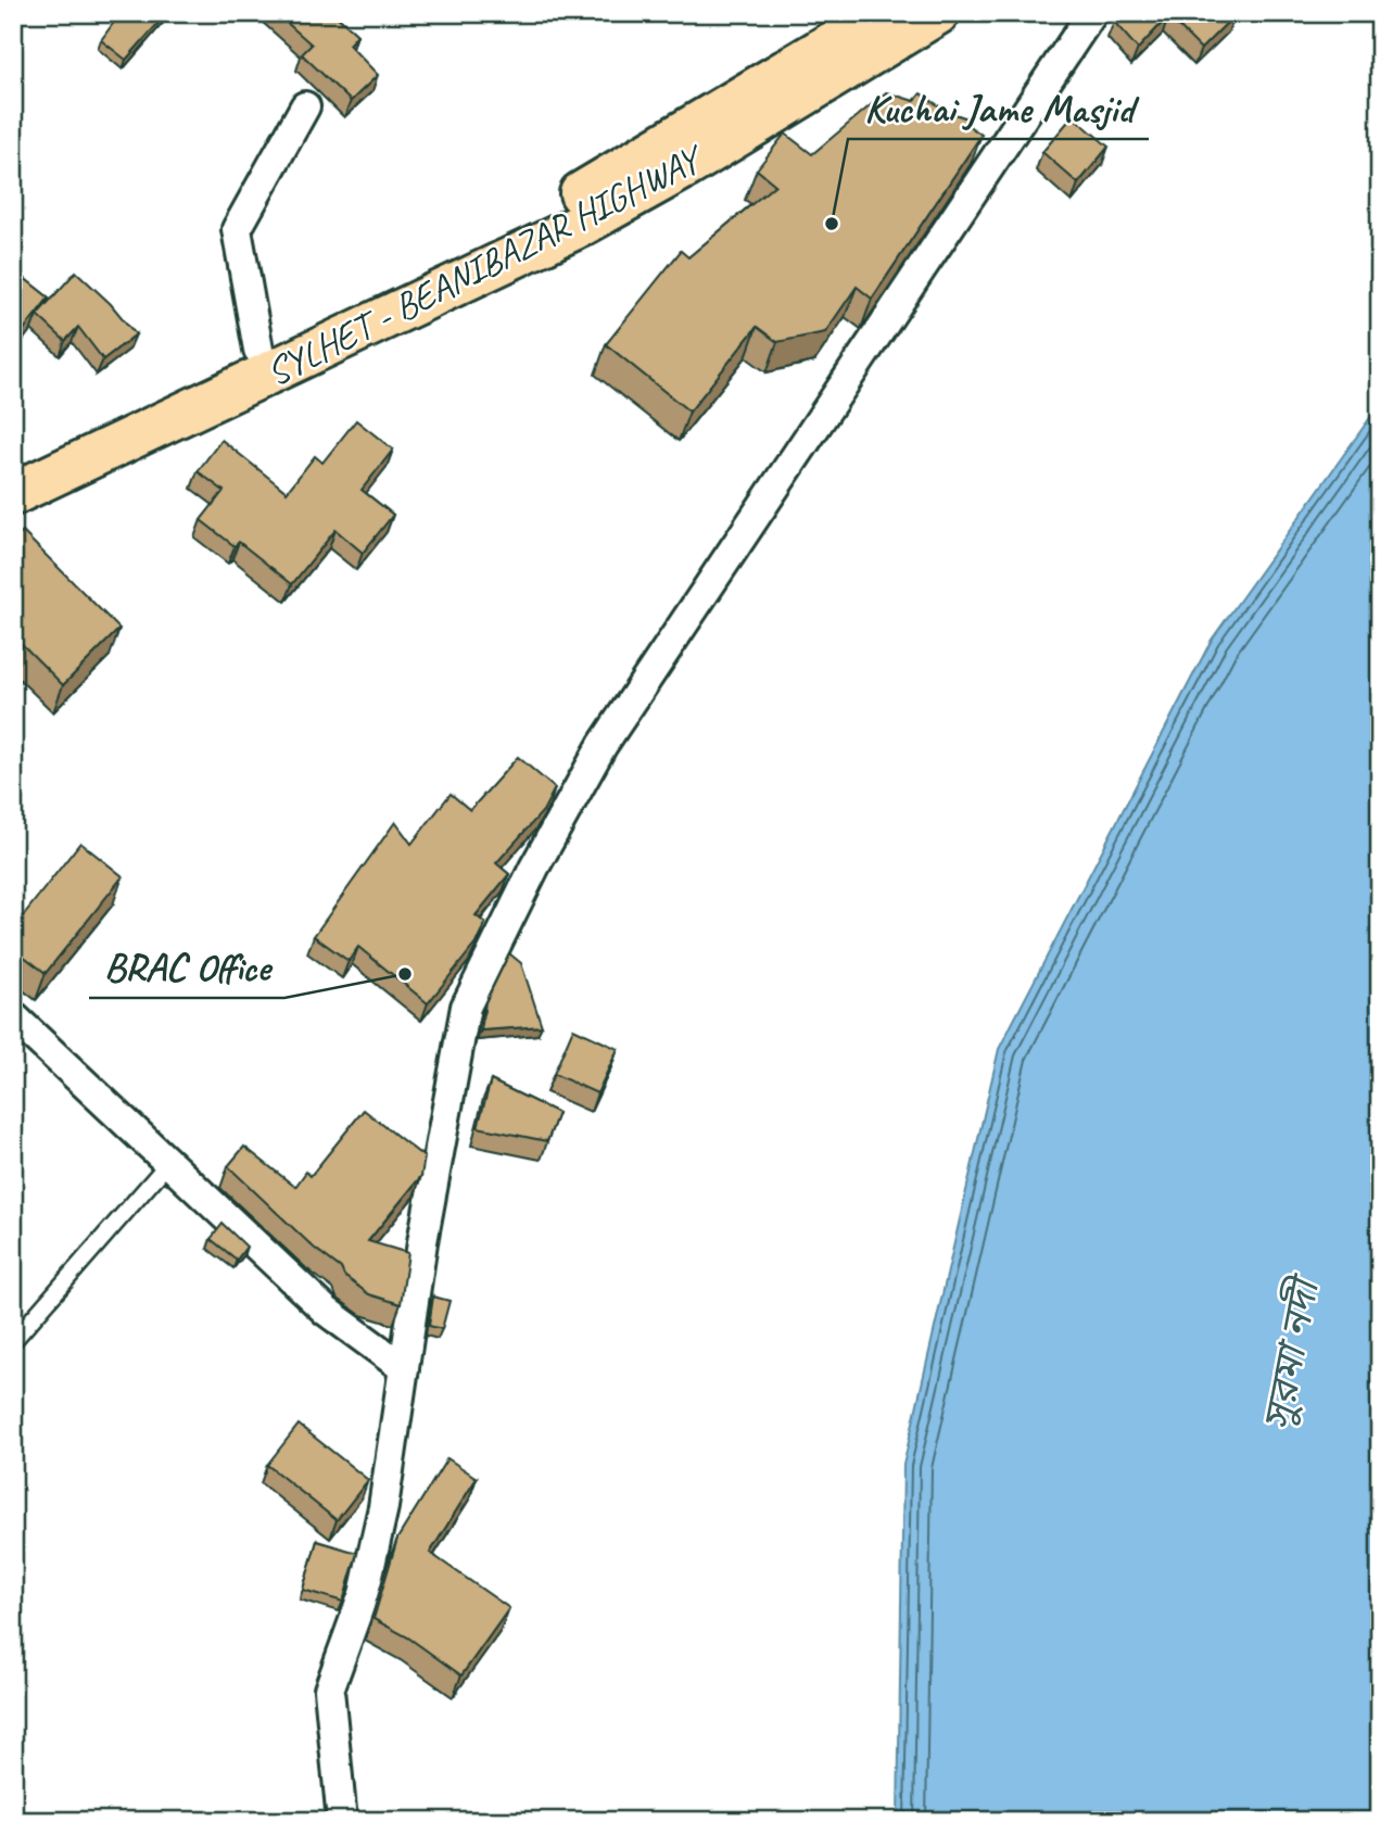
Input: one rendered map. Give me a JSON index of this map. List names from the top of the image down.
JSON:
{
  "streets": {
    "main road": ["SYLHET - BEANIBAZAR HIGHWAY"]
  },
  "water": ["সুরমা নদী"],
  "places": ["Kuchai Jame Masjid", "BRAC Office"]
}
